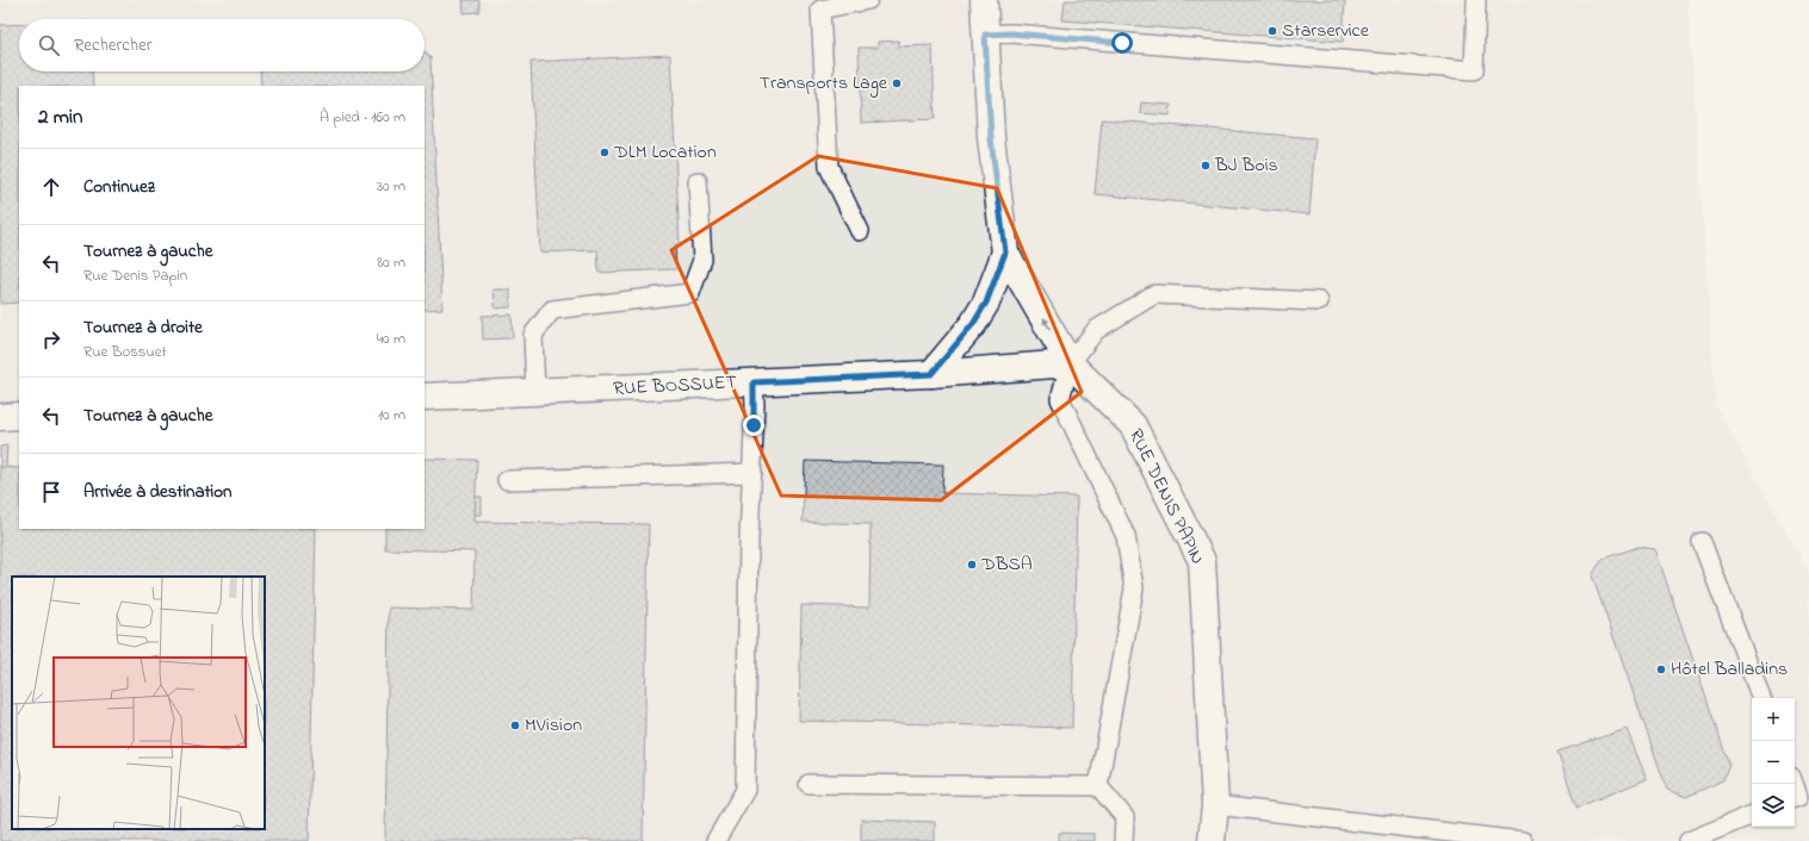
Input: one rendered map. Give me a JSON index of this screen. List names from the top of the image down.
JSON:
{
  "streets": {
    "street": ["RUE BOSSUET", "RUE DENIS PAPIN"]
  },
  "crossings": [
    ["RUE BOSSUET", "RUE DENIS PAPIN"]
  ],
  "places": [
    "Starservice",
    "Transports Lage",
    "DLM Location",
    "BJ Bois",
    "DBSA",
    "Hôtel Balladins",
    "MVision"
  ],
  "page": {
    "search": "Rechercher",
    "heading": ["2 min", "À pied · 160 m"],
    "list": [
      ["Continuez", "30 m"],
      ["Tournez à gauche", "Rue Denis Papin", "80 m"],
      ["Tournez à droite", "Rue Bossuet", "40 m"],
      ["Tournez à gauche", "10 m"],
      "Arrivée à destination"
    ],
    "map_buttons": ["+", "−"]
  }
}
